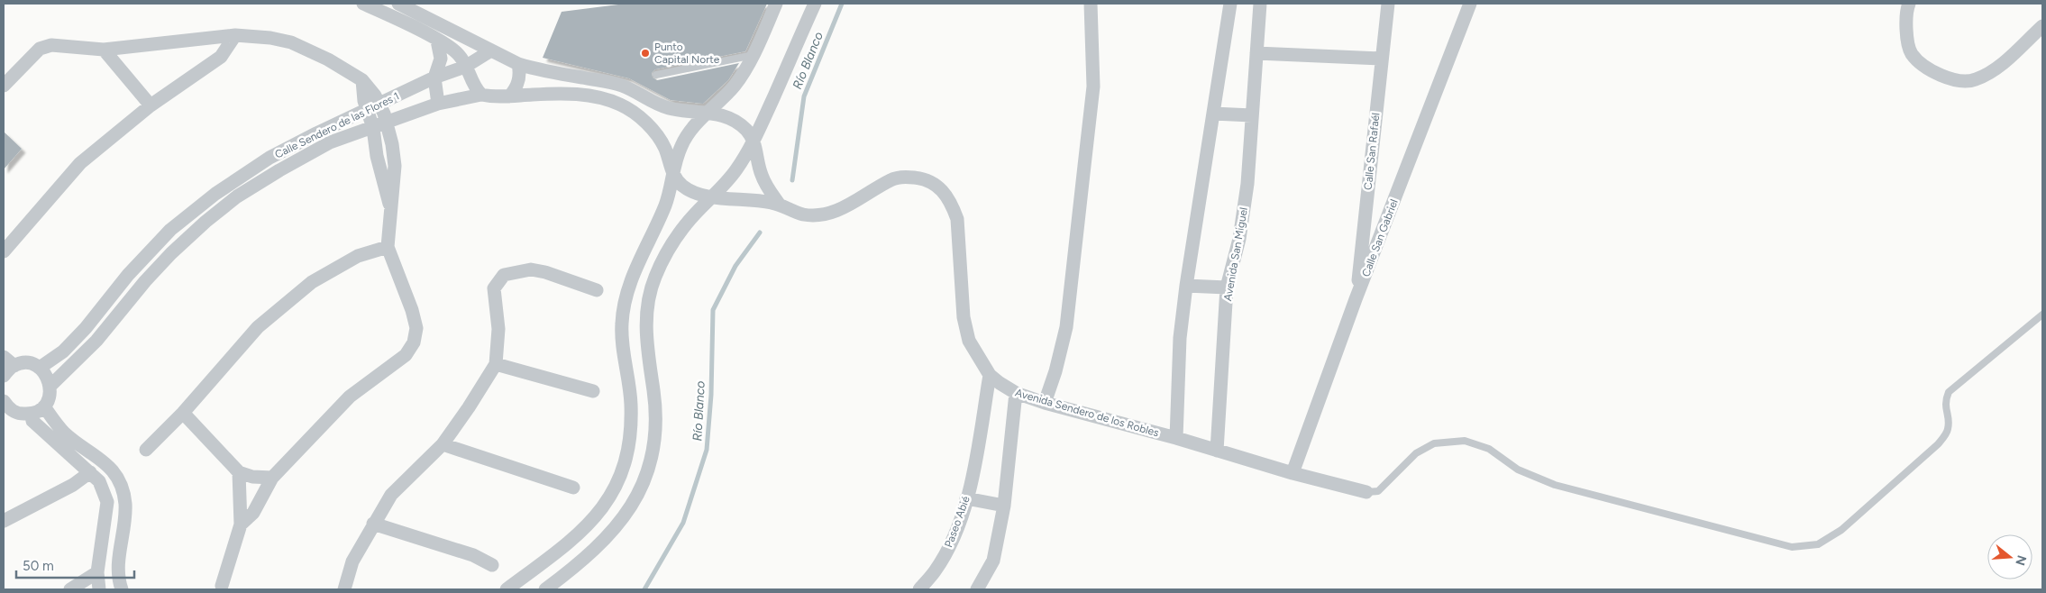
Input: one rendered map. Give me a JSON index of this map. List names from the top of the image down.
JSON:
{
  "streets": {
    "street": [
      "Calle Sendero de las Flores 1",
      "Calle San Rafaél",
      "Calle San Gabriel",
      "Avenida San Miguel",
      "Avenida Sendero de los Robles",
      "Paseo Abié"
    ]
  },
  "crossings": [
    ["Calle San Rafaél", "Calle San Gabriel"],
    ["Calle San Gabriel", "Avenida Sendero de los Robles"],
    ["Avenida San Miguel", "Avenida Sendero de los Robles"],
    ["Avenida Sendero de los Robles", "Paseo Abié"]
  ],
  "water": ["Río Blanco"],
  "places": ["Punto Capital Norte"],
  "scale_bar": "50 m",
  "north": "right"
}
